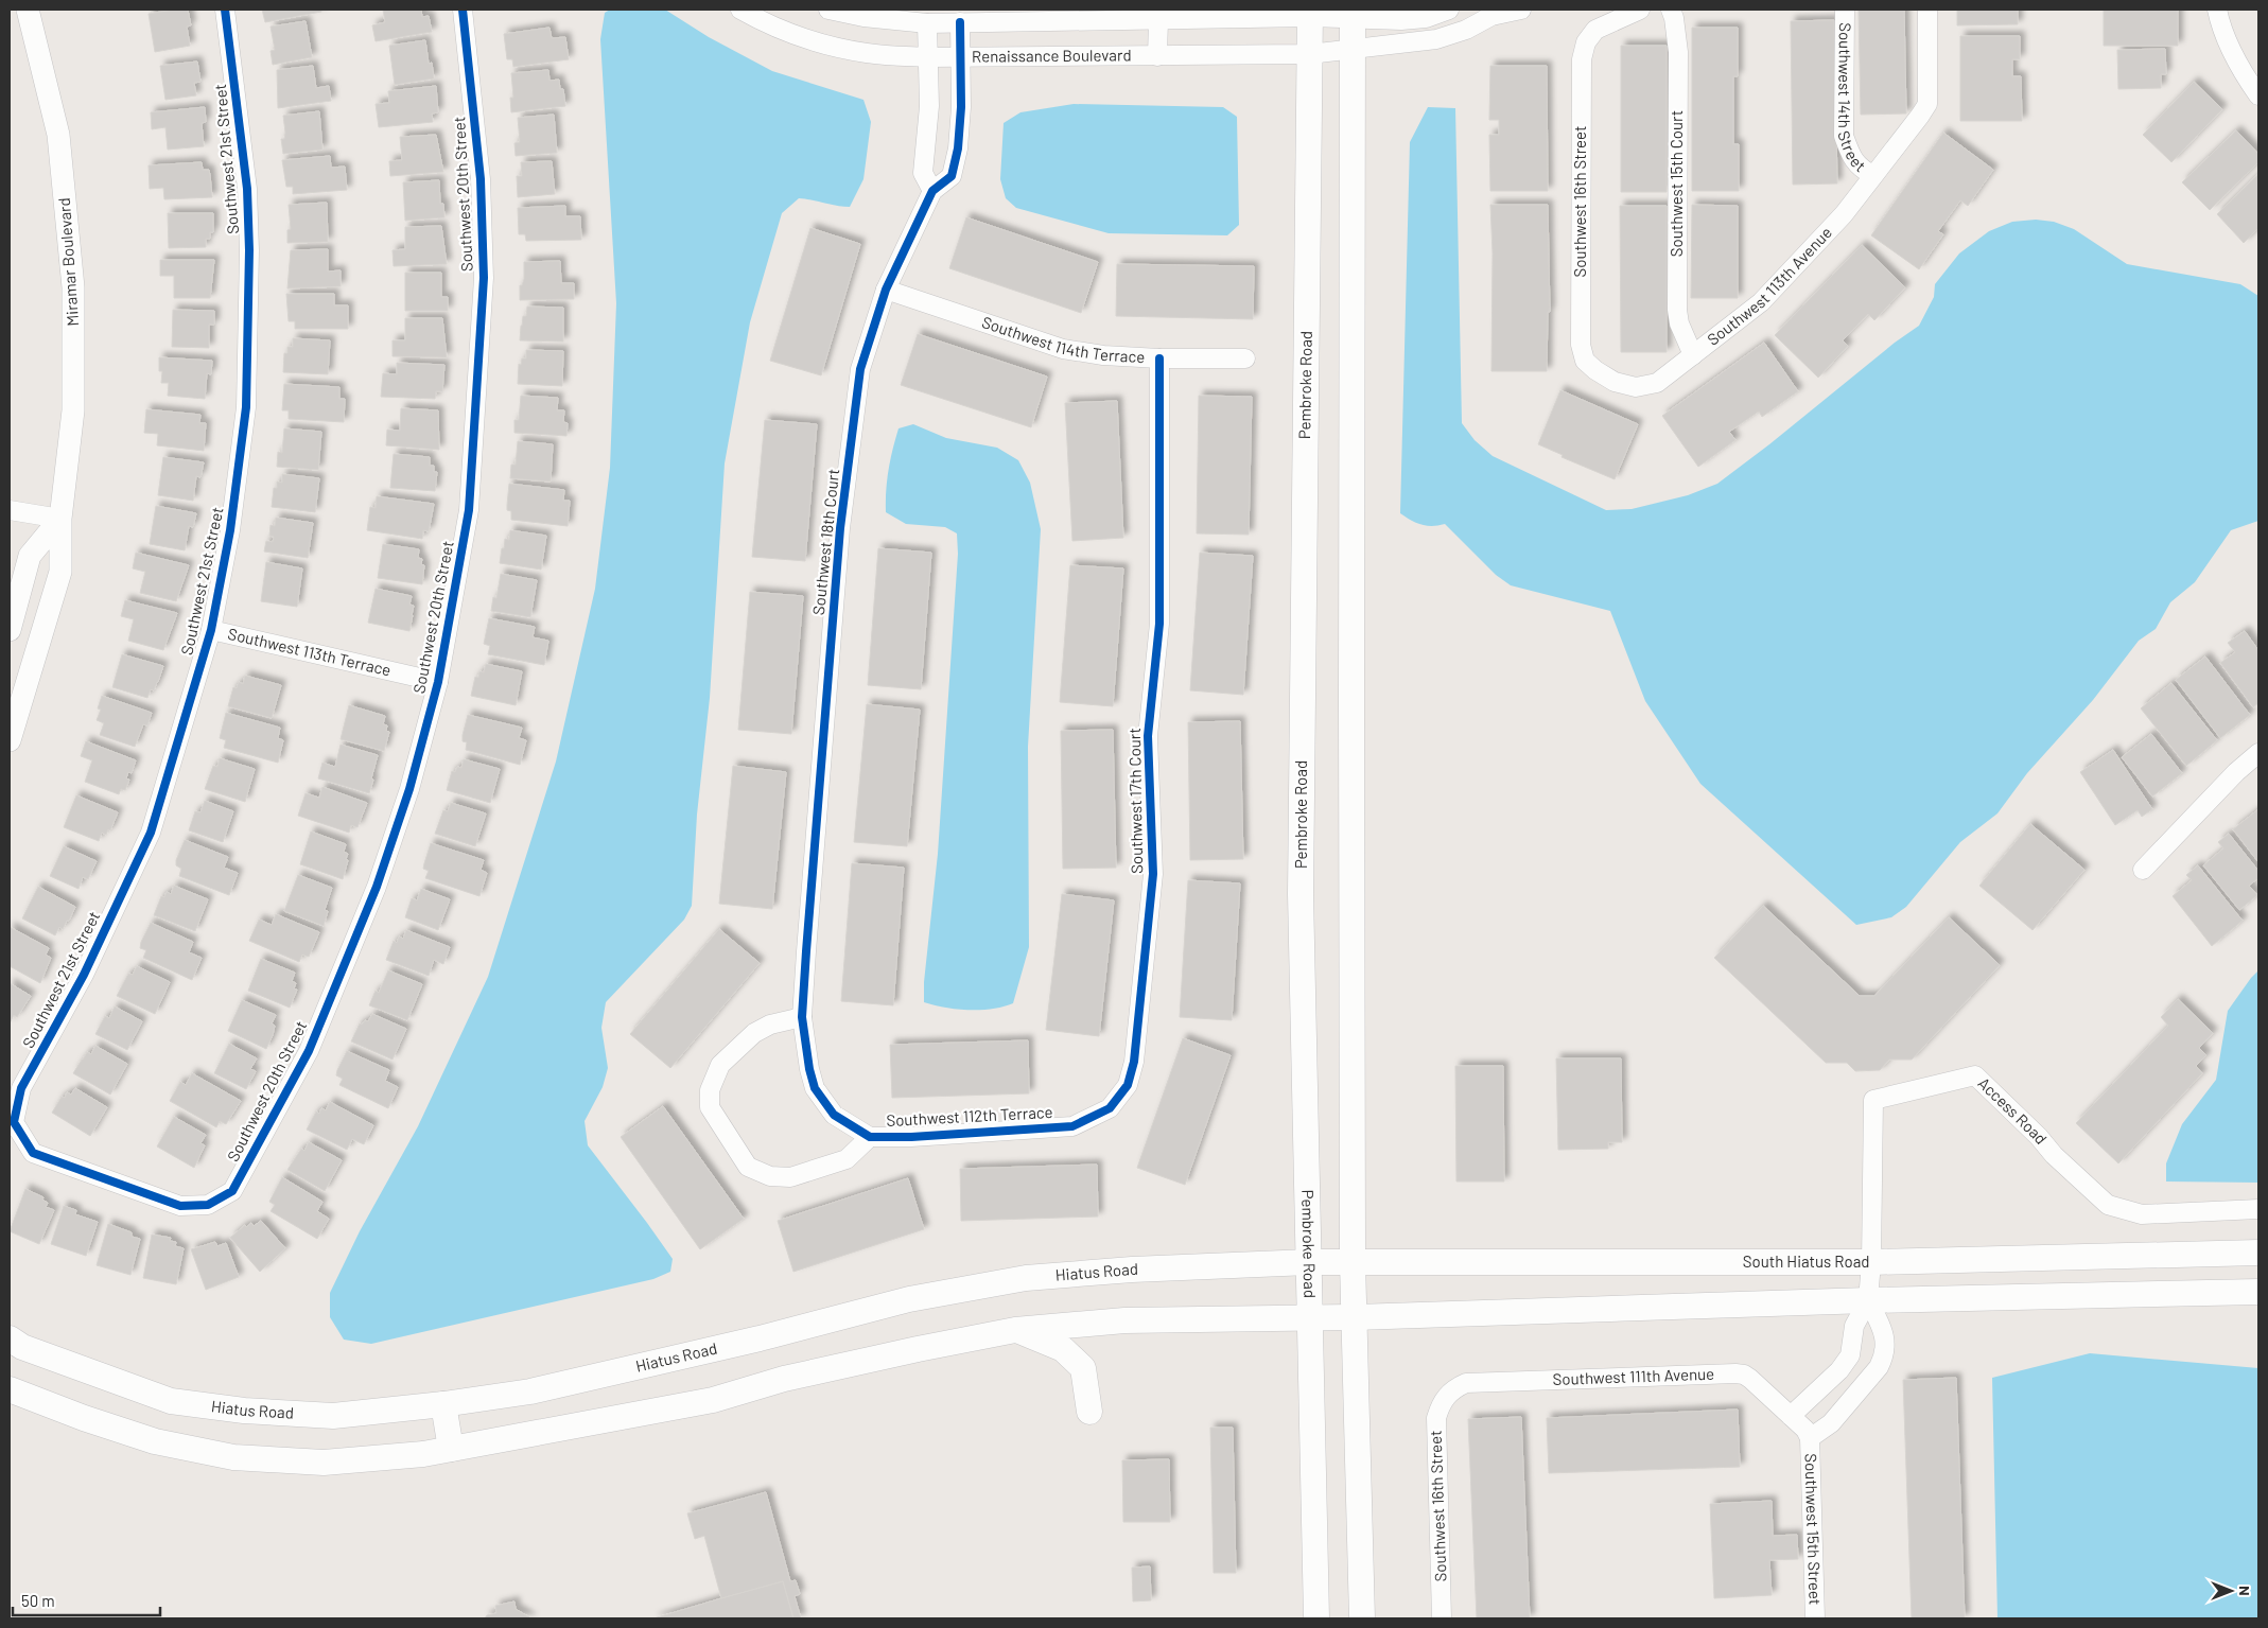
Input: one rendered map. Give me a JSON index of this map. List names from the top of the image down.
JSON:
{
  "streets": {
    "main road": ["Pembroke Road", "South Hiatus Road", "Hiatus Road"],
    "street": [
      "Renaissance Boulevard",
      "Southwest 14th Street",
      "Southwest 21st Street",
      "Southwest 15th Court",
      "Southwest 20th Street",
      "Southwest 16th Street",
      "Miramar Boulevard",
      "Southwest 113th Avenue",
      "Southwest 114th Terrace",
      "Southwest 18th Court",
      "Southwest 113th Terrace",
      "Southwest 17th Court",
      "Access Road",
      "Southwest 112th Terrace",
      "Southwest 111th Avenue",
      "Southwest 15th Street"
    ]
  },
  "crossings": [
    ["Renaissance Boulevard", "Pembroke Road"],
    ["Renaissance Boulevard", "Southwest 18th Court"],
    ["Southwest 14th Street", "Southwest 113th Avenue"],
    ["Southwest 21st Street", "Southwest 20th Street"],
    ["Southwest 21st Street", "Southwest 113th Terrace"],
    ["Southwest 15th Court", "Southwest 113th Avenue"],
    ["Southwest 20th Street", "Southwest 113th Terrace"],
    ["Southwest 16th Street", "Southwest 113th Avenue"],
    ["Southwest 16th Street", "Southwest 111th Avenue"],
    ["Southwest 114th Terrace", "Southwest 18th Court"],
    ["Southwest 114th Terrace", "Southwest 17th Court"],
    ["Pembroke Road", "Hiatus Road"],
    ["Southwest 18th Court", "Southwest 112th Terrace"],
    ["Southwest 17th Court", "Southwest 112th Terrace"],
    ["Access Road", "South Hiatus Road"],
    ["South Hiatus Road", "Hiatus Road"],
    ["Southwest 111th Avenue", "Southwest 15th Street"]
  ],
  "scale_bar": "50 m",
  "north": "right"
}
